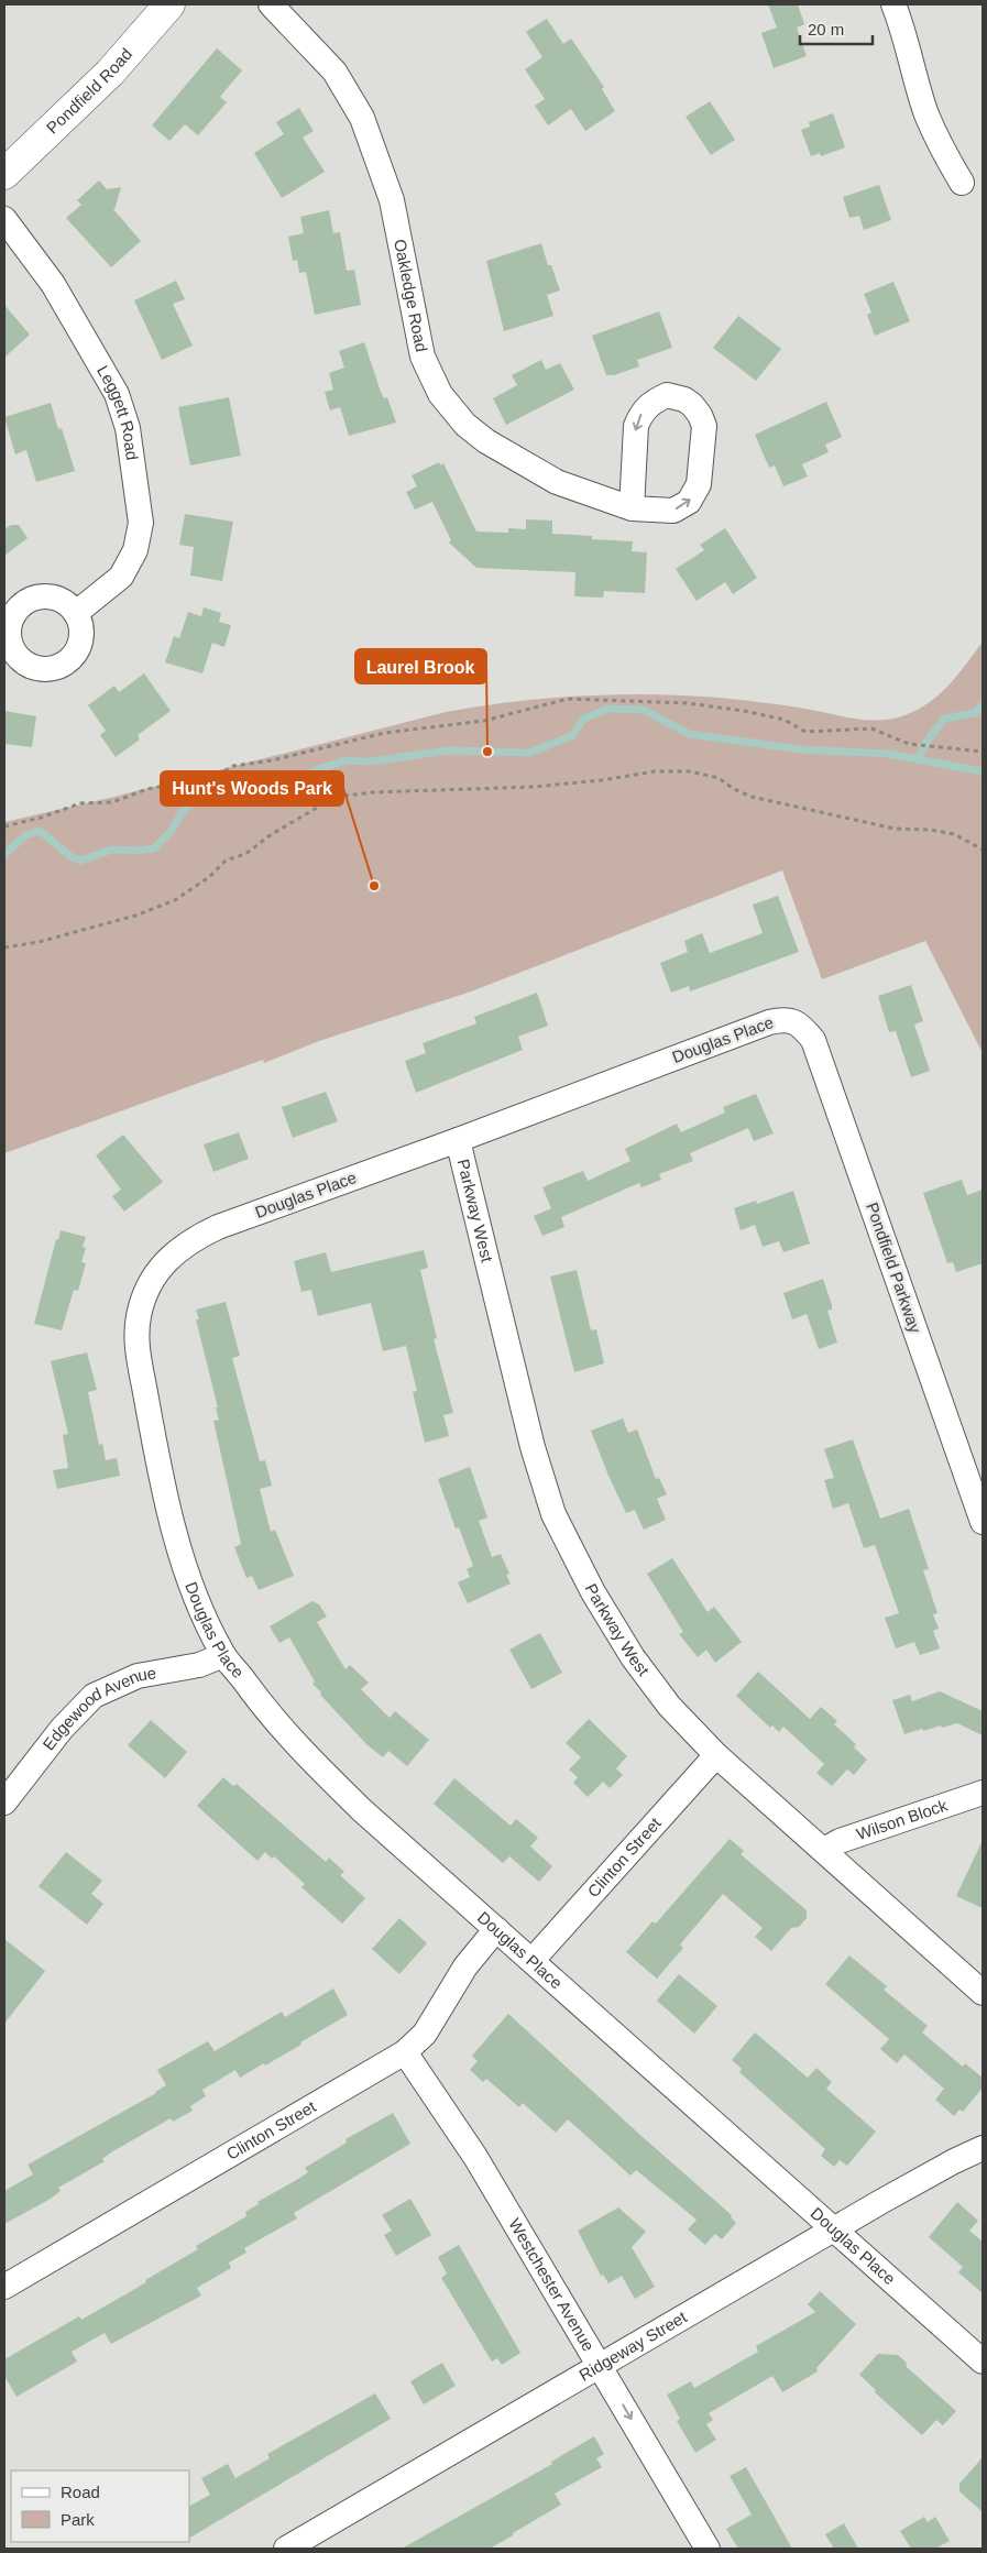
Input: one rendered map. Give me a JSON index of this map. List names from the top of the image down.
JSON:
{
  "streets": {
    "street": [
      "Pondfield Road",
      "Oakledge Road",
      "Leggett Road",
      "Douglas Place",
      "Parkway West",
      "Pondfield Parkway",
      "Edgewood Avenue",
      "Wilson Block",
      "Clinton Street",
      "Westchester Avenue",
      "Ridgeway Street"
    ]
  },
  "crossings": [
    ["Douglas Place", "Parkway West"],
    ["Douglas Place", "Pondfield Parkway"],
    ["Douglas Place", "Edgewood Avenue"],
    ["Douglas Place", "Clinton Street"],
    ["Douglas Place", "Ridgeway Street"],
    ["Parkway West", "Wilson Block"],
    ["Parkway West", "Clinton Street"],
    ["Clinton Street", "Westchester Avenue"],
    ["Westchester Avenue", "Ridgeway Street"]
  ],
  "one_way": ["Westchester Avenue"],
  "places": ["Laurel Brook", "Hunt's Woods Park"],
  "legend": ["Road", "Park"],
  "scale_bar": "20 m"
}
